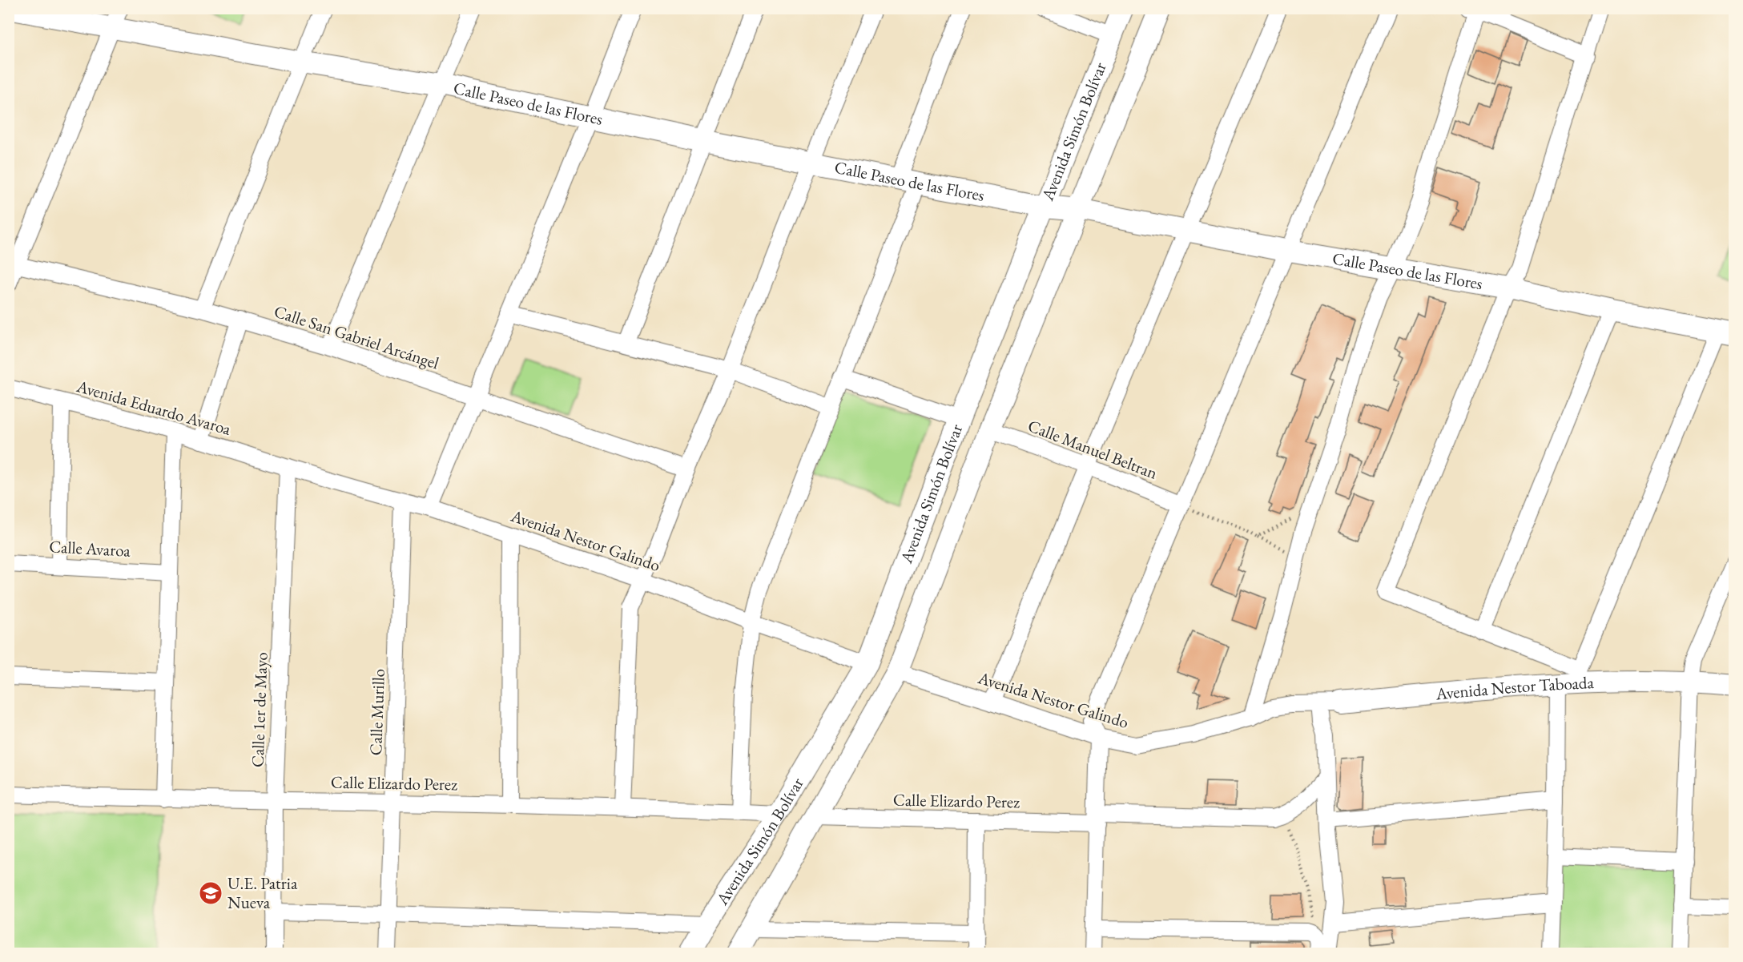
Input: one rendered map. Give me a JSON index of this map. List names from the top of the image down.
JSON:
{
  "streets": {
    "street": [
      "Calle Paseo de las Flores",
      "Avenida Simón Bolívar",
      "Calle San Gabriel Arcángel",
      "Avenida Eduardo Avaroa",
      "Calle Manuel Beltran",
      "Avenida Nestor Galindo",
      "Calle Avaroa",
      "Avenida Nestor Taboada",
      "Calle 1er de Mayo",
      "Calle Murillo",
      "Calle Elizardo Perez"
    ]
  },
  "crossings": [
    ["Calle Paseo de las Flores", "Avenida Simón Bolívar"],
    ["Avenida Simón Bolívar", "Calle Manuel Beltran"],
    ["Avenida Simón Bolívar", "Avenida Nestor Galindo"],
    ["Avenida Simón Bolívar", "Calle Elizardo Perez"],
    ["Avenida Eduardo Avaroa", "Avenida Nestor Galindo"],
    ["Avenida Eduardo Avaroa", "Calle 1er de Mayo"],
    ["Avenida Nestor Galindo", "Avenida Nestor Taboada"],
    ["Avenida Nestor Galindo", "Calle 1er de Mayo"],
    ["Avenida Nestor Galindo", "Calle Murillo"],
    ["Calle 1er de Mayo", "Calle Elizardo Perez"],
    ["Calle Murillo", "Calle Elizardo Perez"]
  ],
  "places": {
    "school or university": ["U.E. Patria Nueva"]
  }
}
